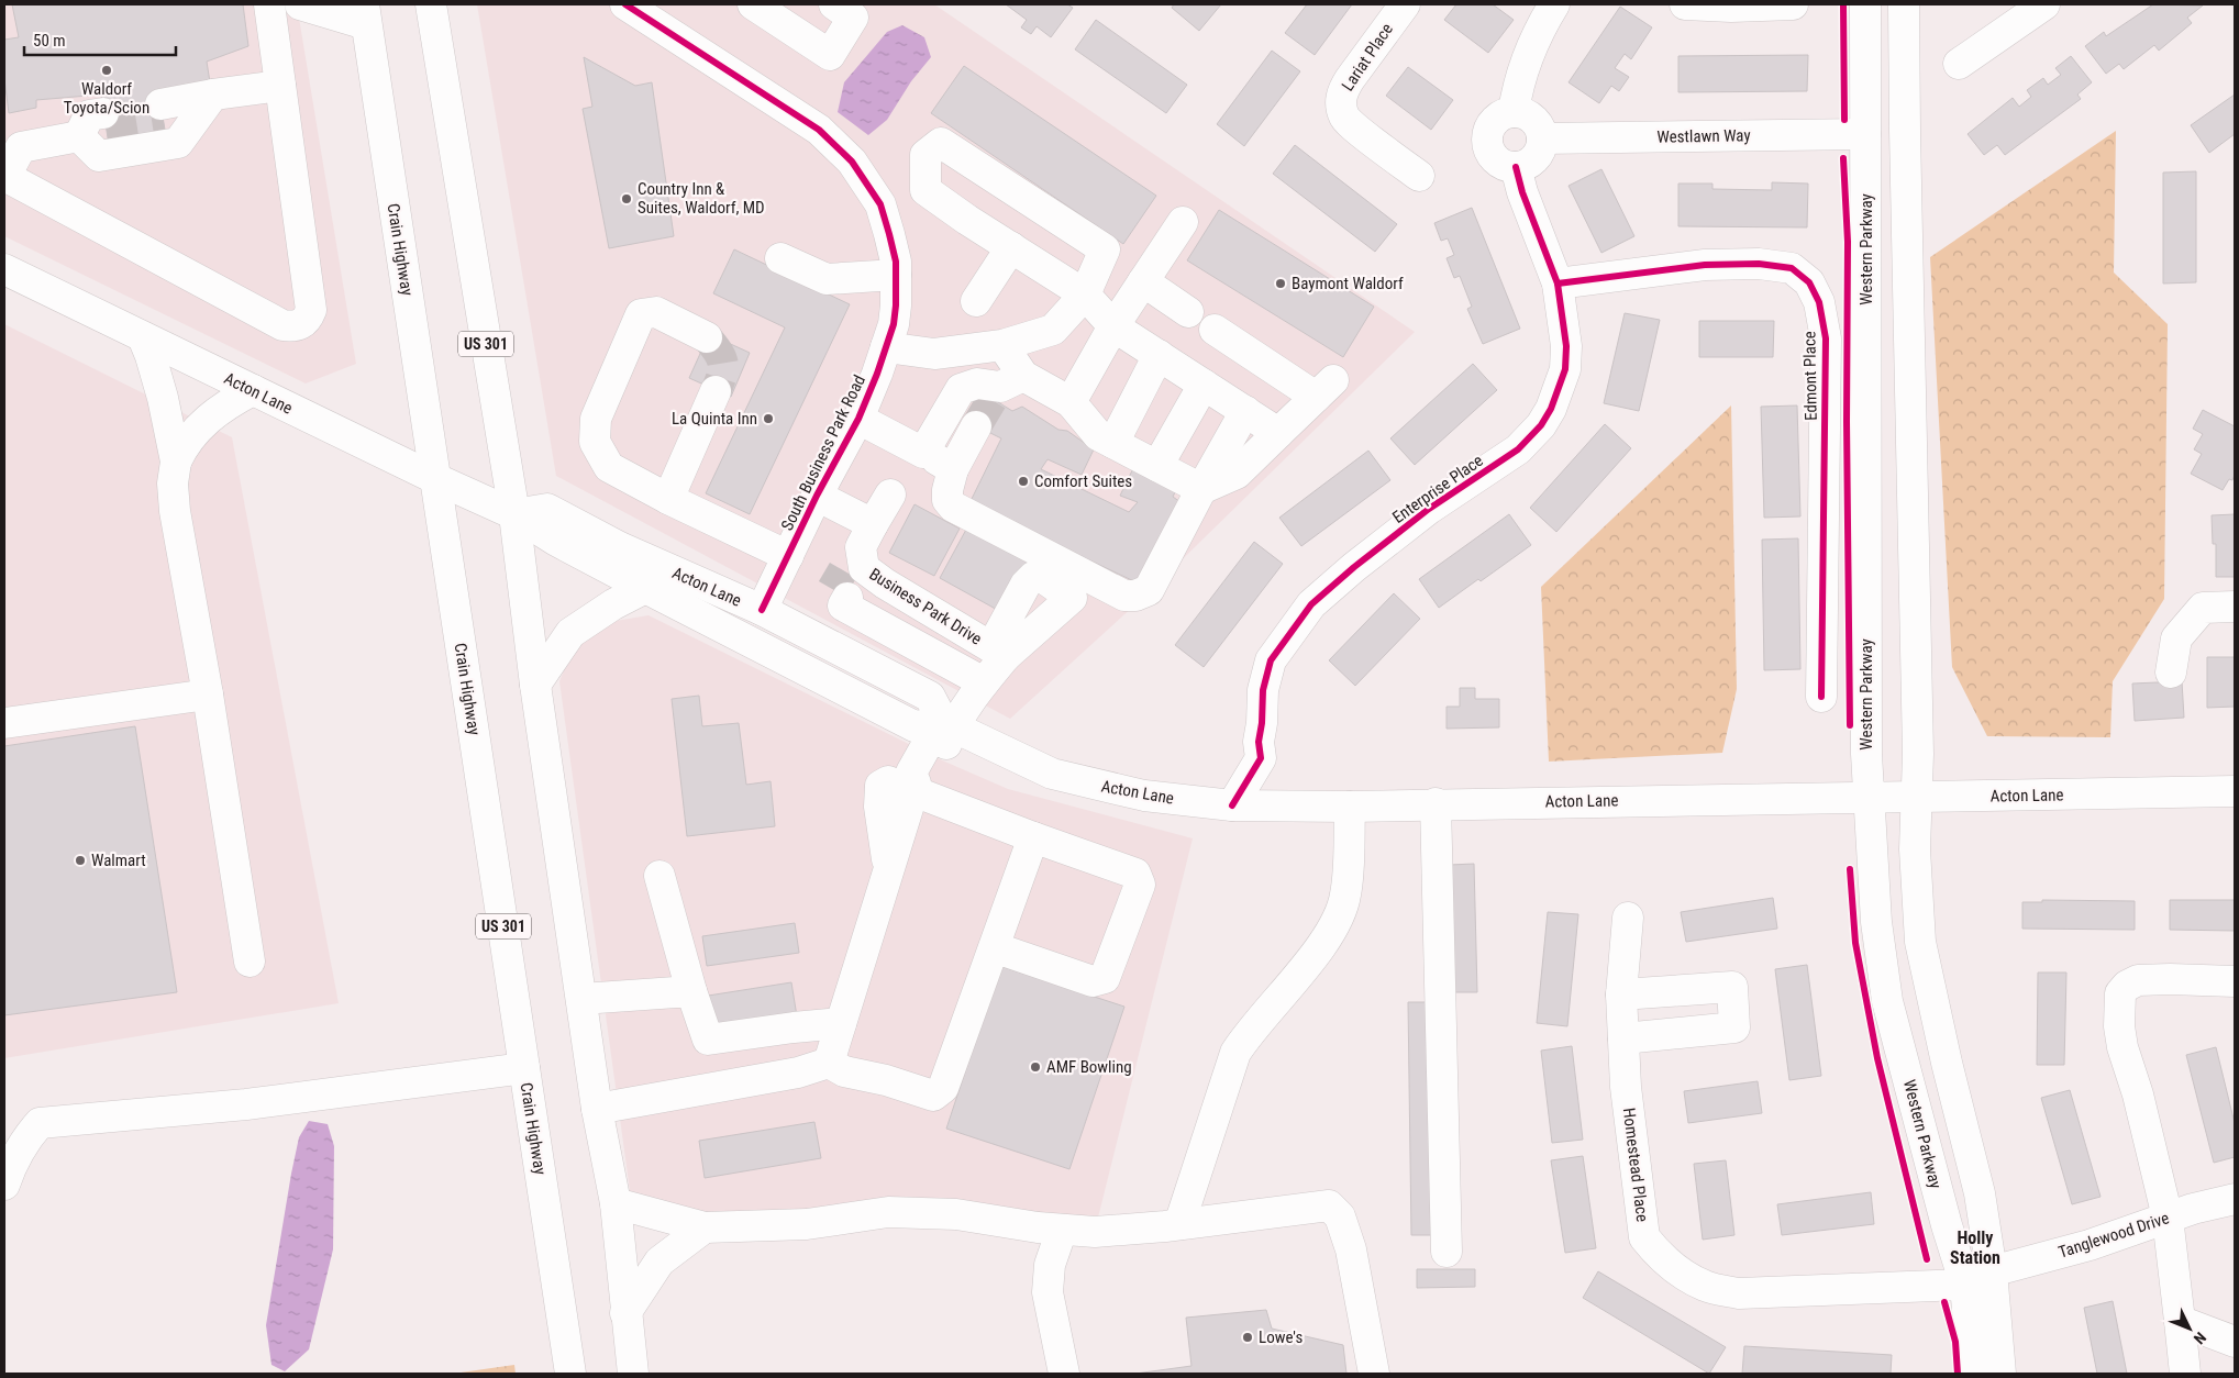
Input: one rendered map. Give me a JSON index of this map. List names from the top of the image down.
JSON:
{
  "streets": {
    "main road": [
      "Lariat Place",
      "Westlawn Way",
      "Crain Highway",
      "Western Parkway",
      "US 301",
      "Edmont Place",
      "Acton Lane",
      "South Business Park Road",
      "Enterprise Place",
      "Business Park Drive",
      "Homestead Place",
      "Tanglewood Drive"
    ]
  },
  "crossings": [
    ["Westlawn Way", "Western Parkway"],
    ["Westlawn Way", "Enterprise Place"],
    ["Crain Highway", "Acton Lane"],
    ["Western Parkway", "Acton Lane"],
    ["Western Parkway", "Homestead Place"],
    ["US 301", "Acton Lane"],
    ["Edmont Place", "Enterprise Place"],
    ["Acton Lane", "South Business Park Road"],
    ["Acton Lane", "Enterprise Place"],
    ["Acton Lane", "Business Park Drive"],
    ["South Business Park Road", "Business Park Drive"]
  ],
  "districts": ["Holly Station"],
  "places": [
    "Waldorf Toyota/Scion",
    "Country Inn & Suites, Waldorf, MD",
    "Baymont Waldorf",
    "La Quinta Inn",
    "Comfort Suites",
    "Walmart",
    "AMF Bowling",
    "Lowe's"
  ],
  "scale_bar": "50 m",
  "north": "bottom right"
}
